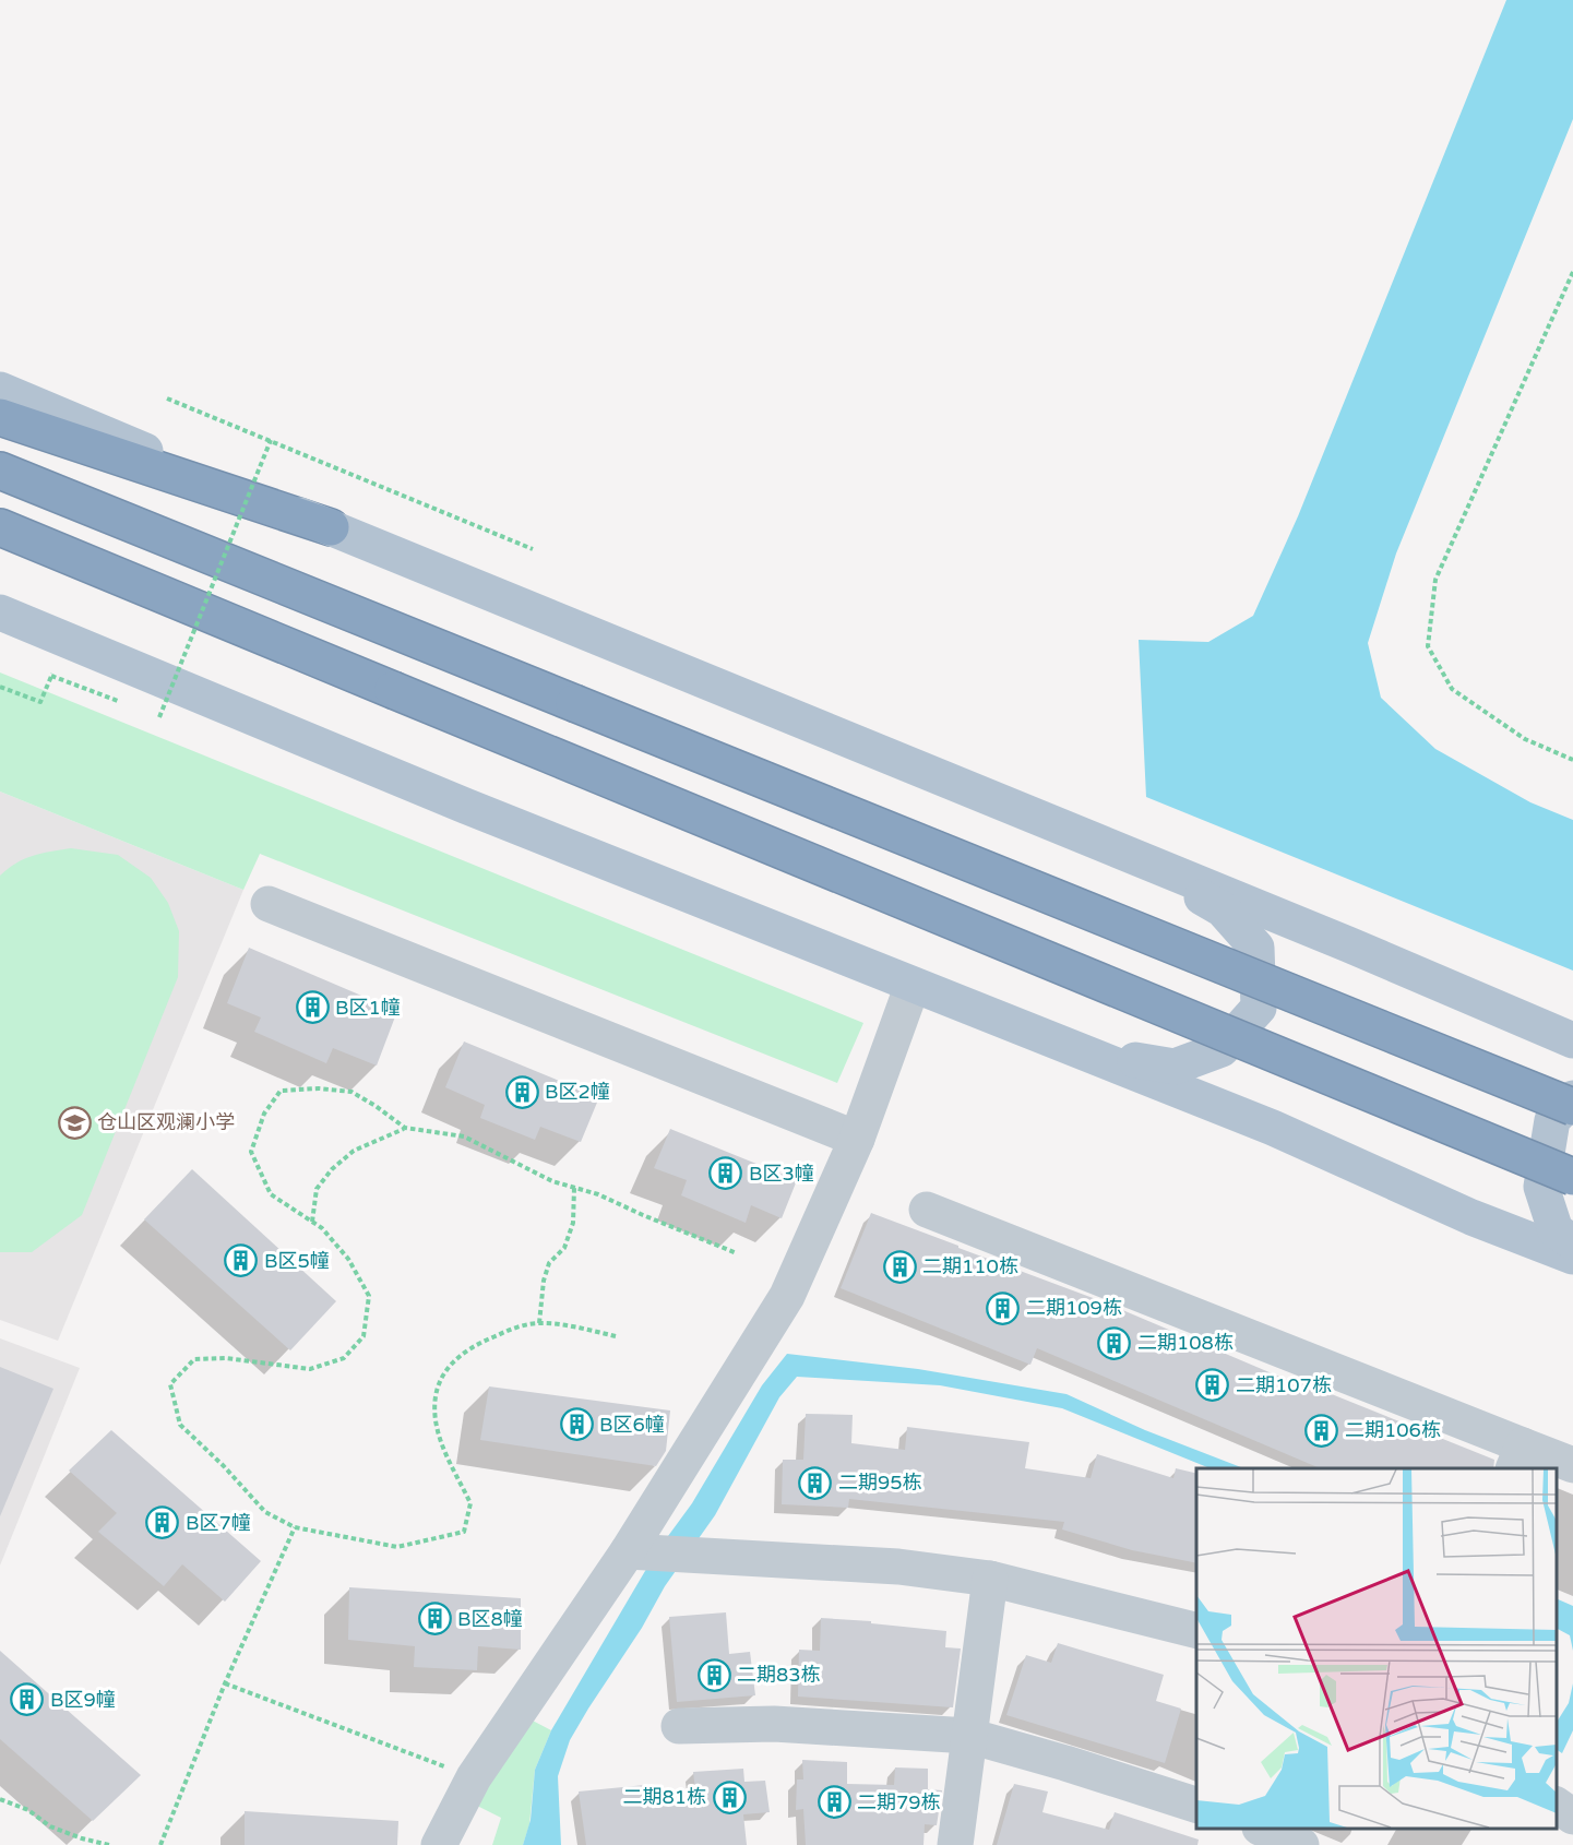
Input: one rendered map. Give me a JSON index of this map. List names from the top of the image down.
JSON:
{
  "places": {
    "building": [
      "B区1幢",
      "B区2幢",
      "B区3幢",
      "B区5幢",
      "二期110栋",
      "二期109栋",
      "二期108栋",
      "二期107栋",
      "B区6幢",
      "二期106栋",
      "二期95栋",
      "B区7幢",
      "B区8幢",
      "二期83栋",
      "B区9幢",
      "二期81栋",
      "二期79栋"
    ],
    "school or university": ["仓山区观澜小学"]
  }
}
